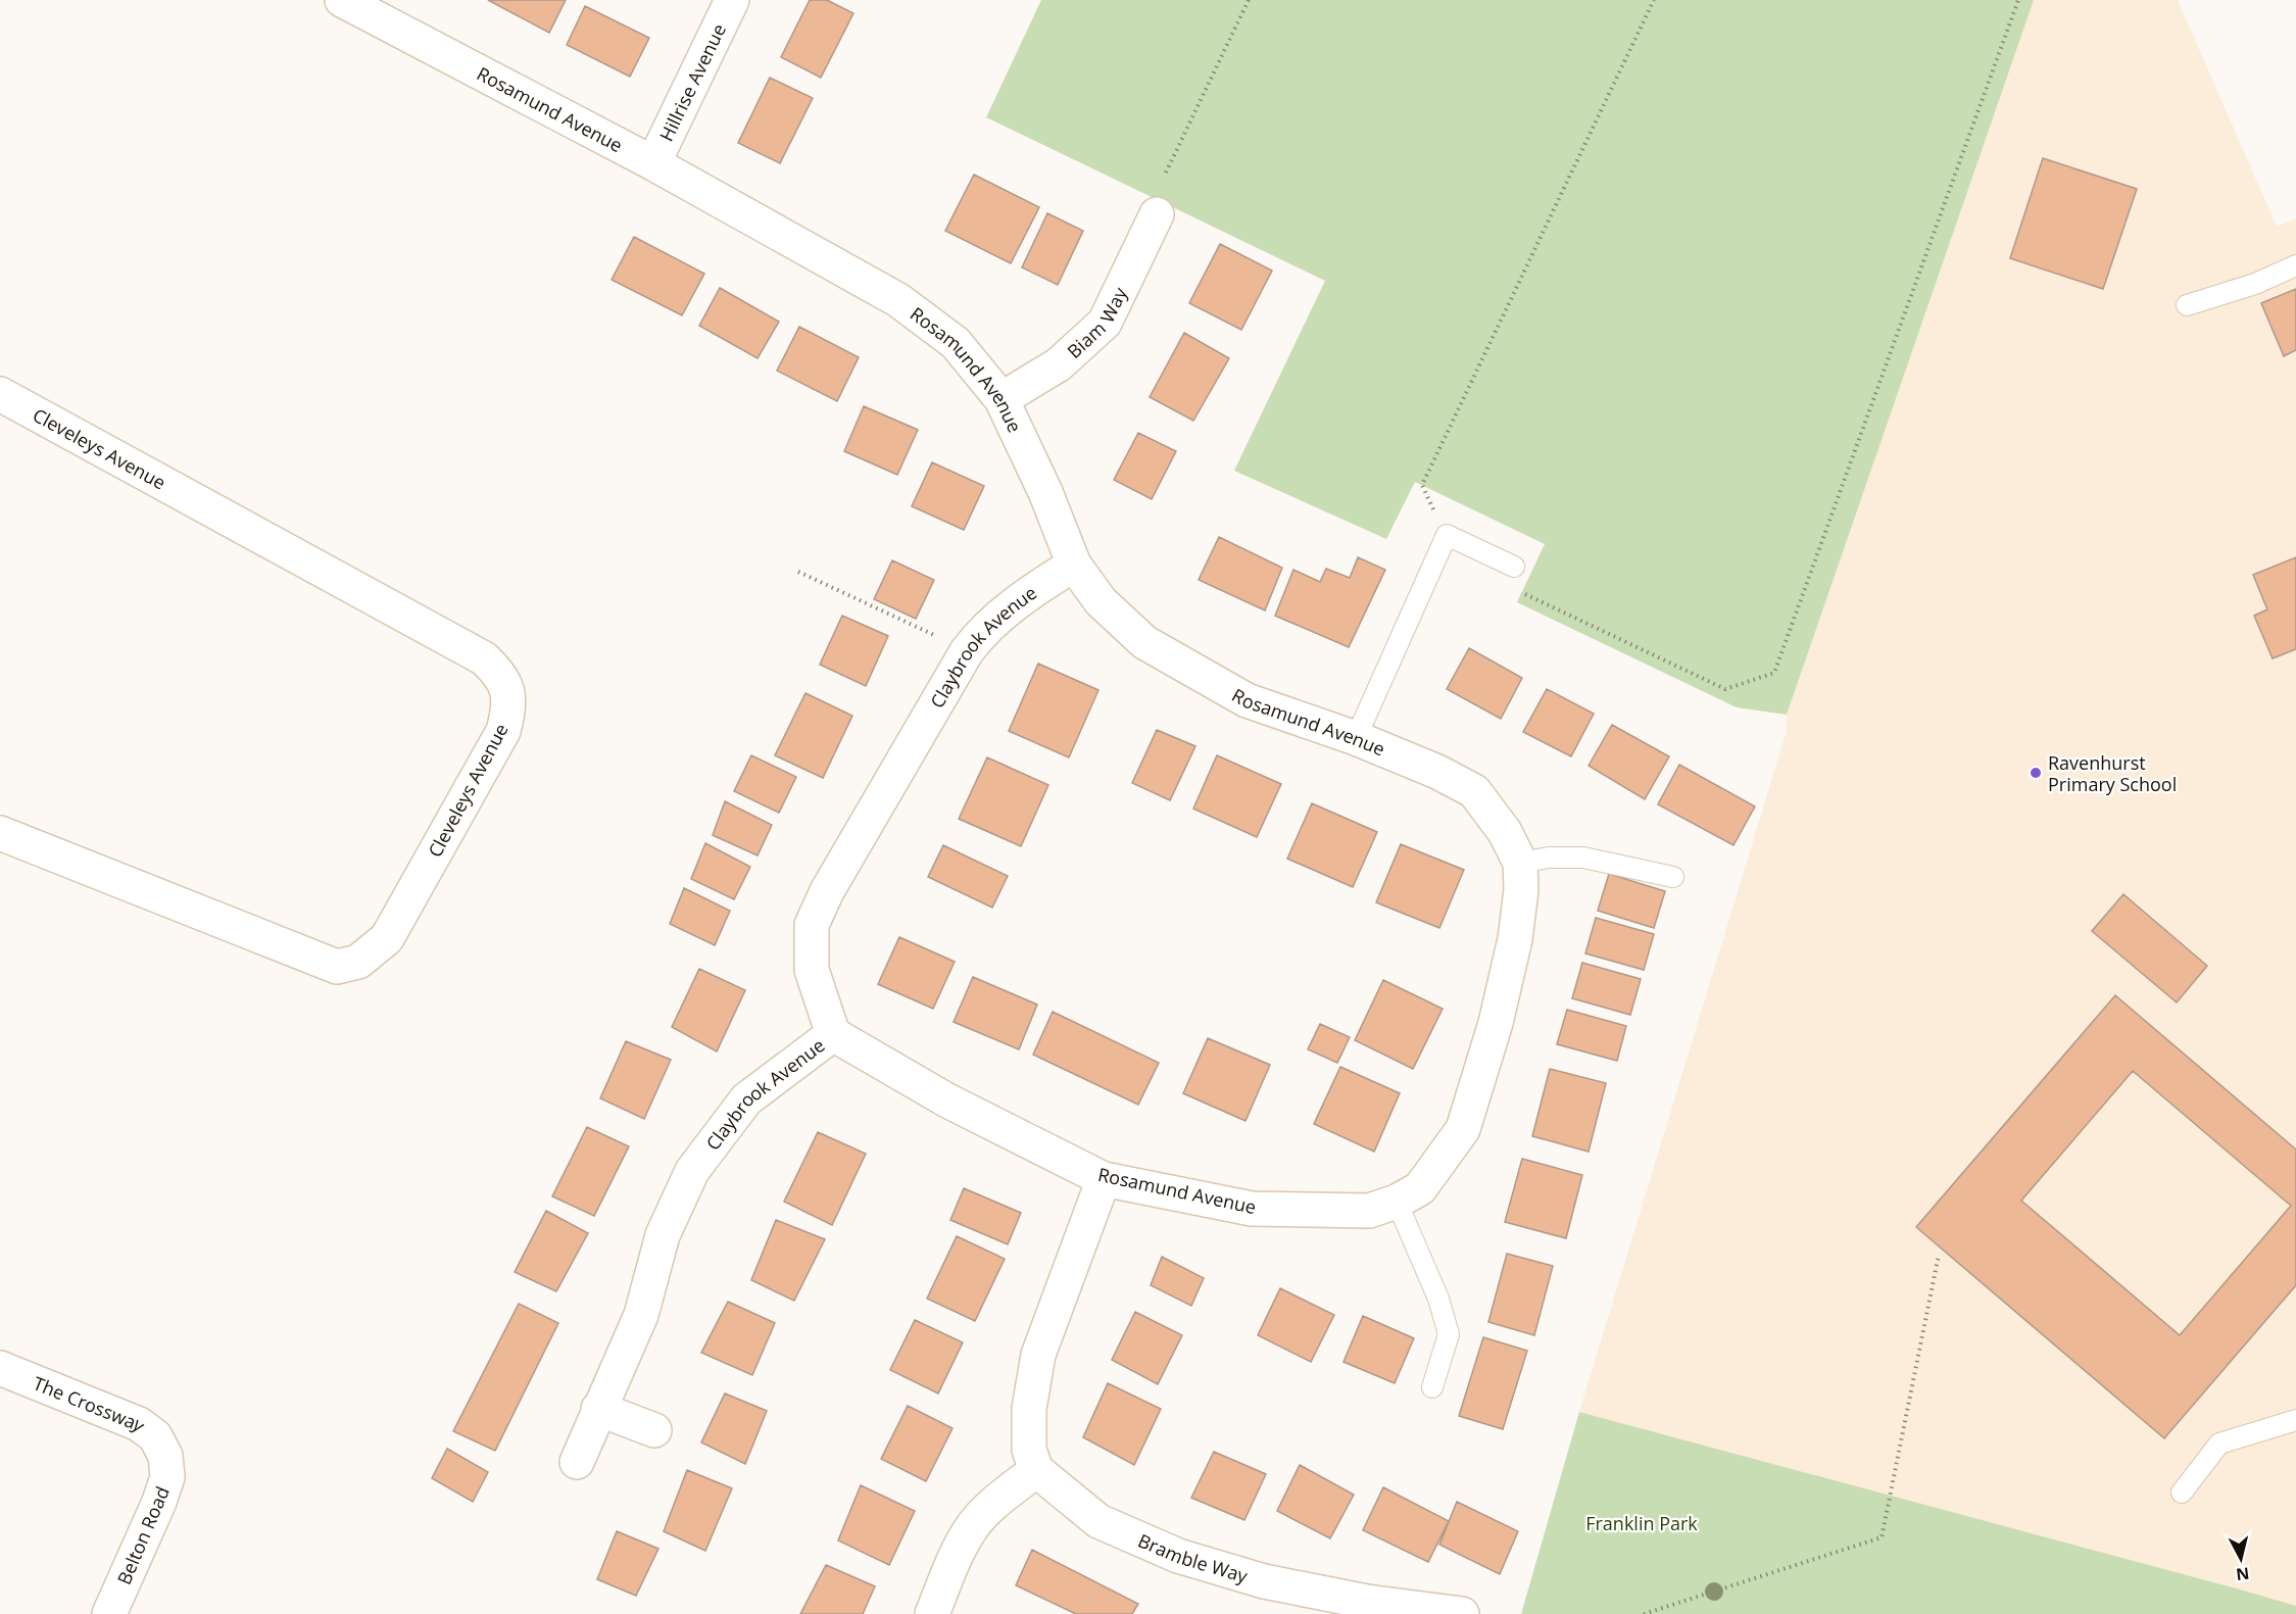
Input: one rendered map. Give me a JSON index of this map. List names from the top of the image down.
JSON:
{
  "streets": {
    "street": [
      "Hillrise Avenue",
      "Rosamund Avenue",
      "Biam Way",
      "Cleveleys Avenue",
      "Claybrook Avenue",
      "The Crossway",
      "Belton Road",
      "Bramble Way"
    ]
  },
  "crossings": [
    ["Hillrise Avenue", "Rosamund Avenue"],
    ["Rosamund Avenue", "Biam Way"],
    ["Rosamund Avenue", "Claybrook Avenue"],
    ["The Crossway", "Belton Road"]
  ],
  "parks": ["Franklin Park"],
  "places": ["Ravenhurst Primary School"],
  "north": "bottom"
}
